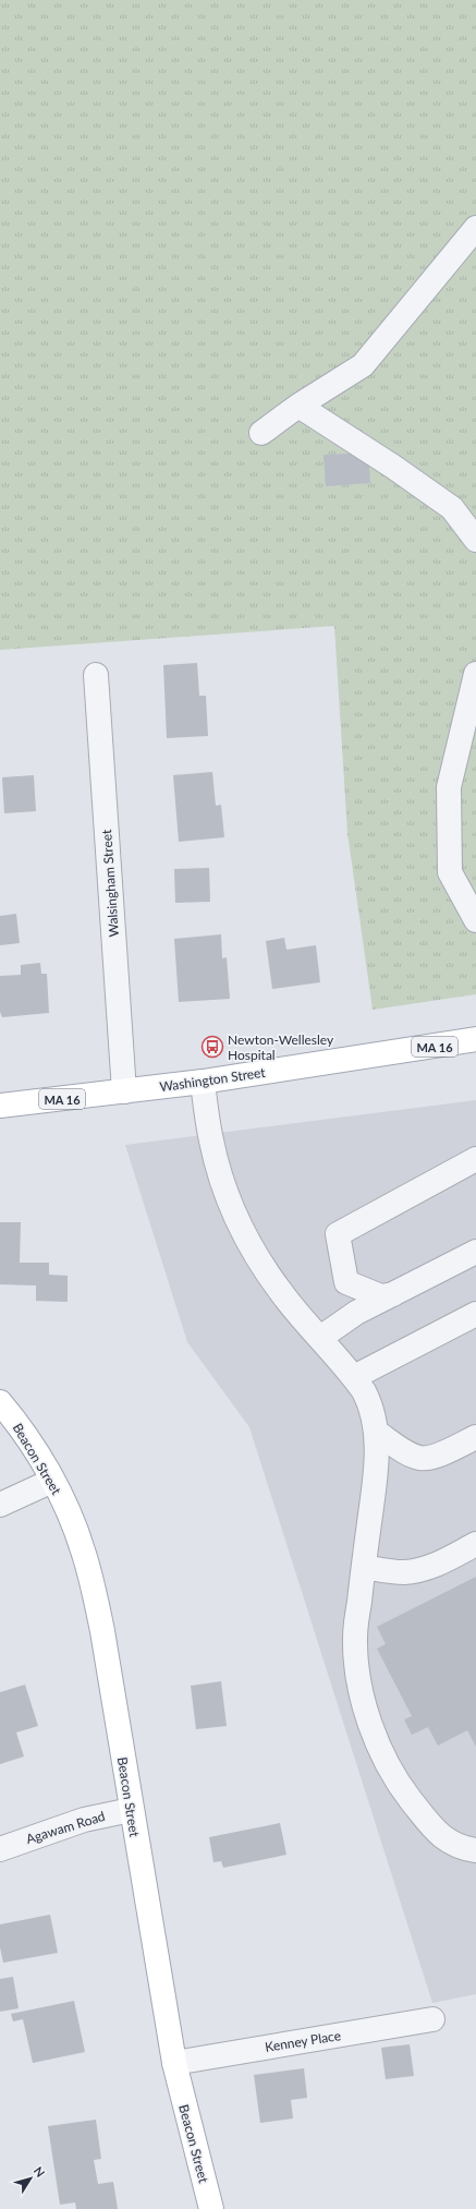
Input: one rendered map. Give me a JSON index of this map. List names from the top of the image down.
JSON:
{
  "streets": {
    "main road": ["MA 16", "Washington Street", "Beacon Street"],
    "street": ["Walsingham Street", "Agawam Road", "Kenney Place"]
  },
  "crossings": [
    ["Walsingham Street", "Washington Street"],
    ["Beacon Street", "Agawam Road"],
    ["Beacon Street", "Kenney Place"]
  ],
  "places": {
    "bus stop": ["Newton-Wellesley Hospital"]
  },
  "north": "top right"
}
